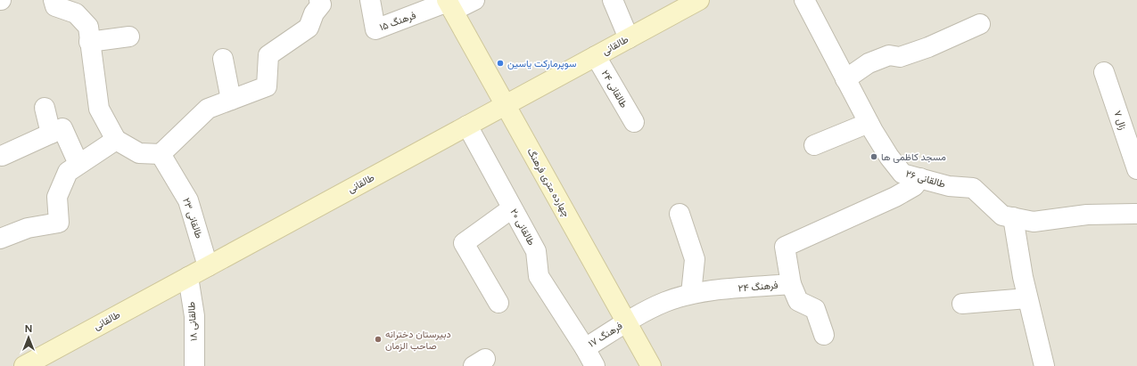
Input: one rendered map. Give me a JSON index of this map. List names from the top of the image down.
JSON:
{
  "streets": {
    "main road": ["طالقانی", "چهارده متری فرهنگ"],
    "street": [
      "فرهنگ ۱۵",
      "طالقانی ۲۴",
      "زال ۷",
      "طالقانی ۲۶",
      "طالقانی ۲۳",
      "طالقانی ۲۰",
      "فرهنگ ۲۴",
      "طالقانی ۱۸",
      "فرهنگ ۱۷"
    ]
  },
  "crossings": [
    ["فرهنگ ۱۵", "چهارده متری فرهنگ"],
    ["طالقانی", "طالقانی ۲۴"],
    ["طالقانی", "چهارده متری فرهنگ"],
    ["طالقانی", "طالقانی ۲۳"],
    ["طالقانی", "طالقانی ۲۰"],
    ["طالقانی", "طالقانی ۱۸"],
    ["طالقانی ۲۶", "فرهنگ ۲۴"],
    ["چهارده متری فرهنگ", "فرهنگ ۲۴"],
    ["چهارده متری فرهنگ", "فرهنگ ۱۷"],
    ["طالقانی ۲۰", "فرهنگ ۱۷"],
    ["فرهنگ ۲۴", "فرهنگ ۱۷"]
  ],
  "places": ["سوپرمارکت یاسین", "مسجد کاظمی ها", "دبیرستان دخترانه صاحب الزمان"],
  "north": "top"
}
